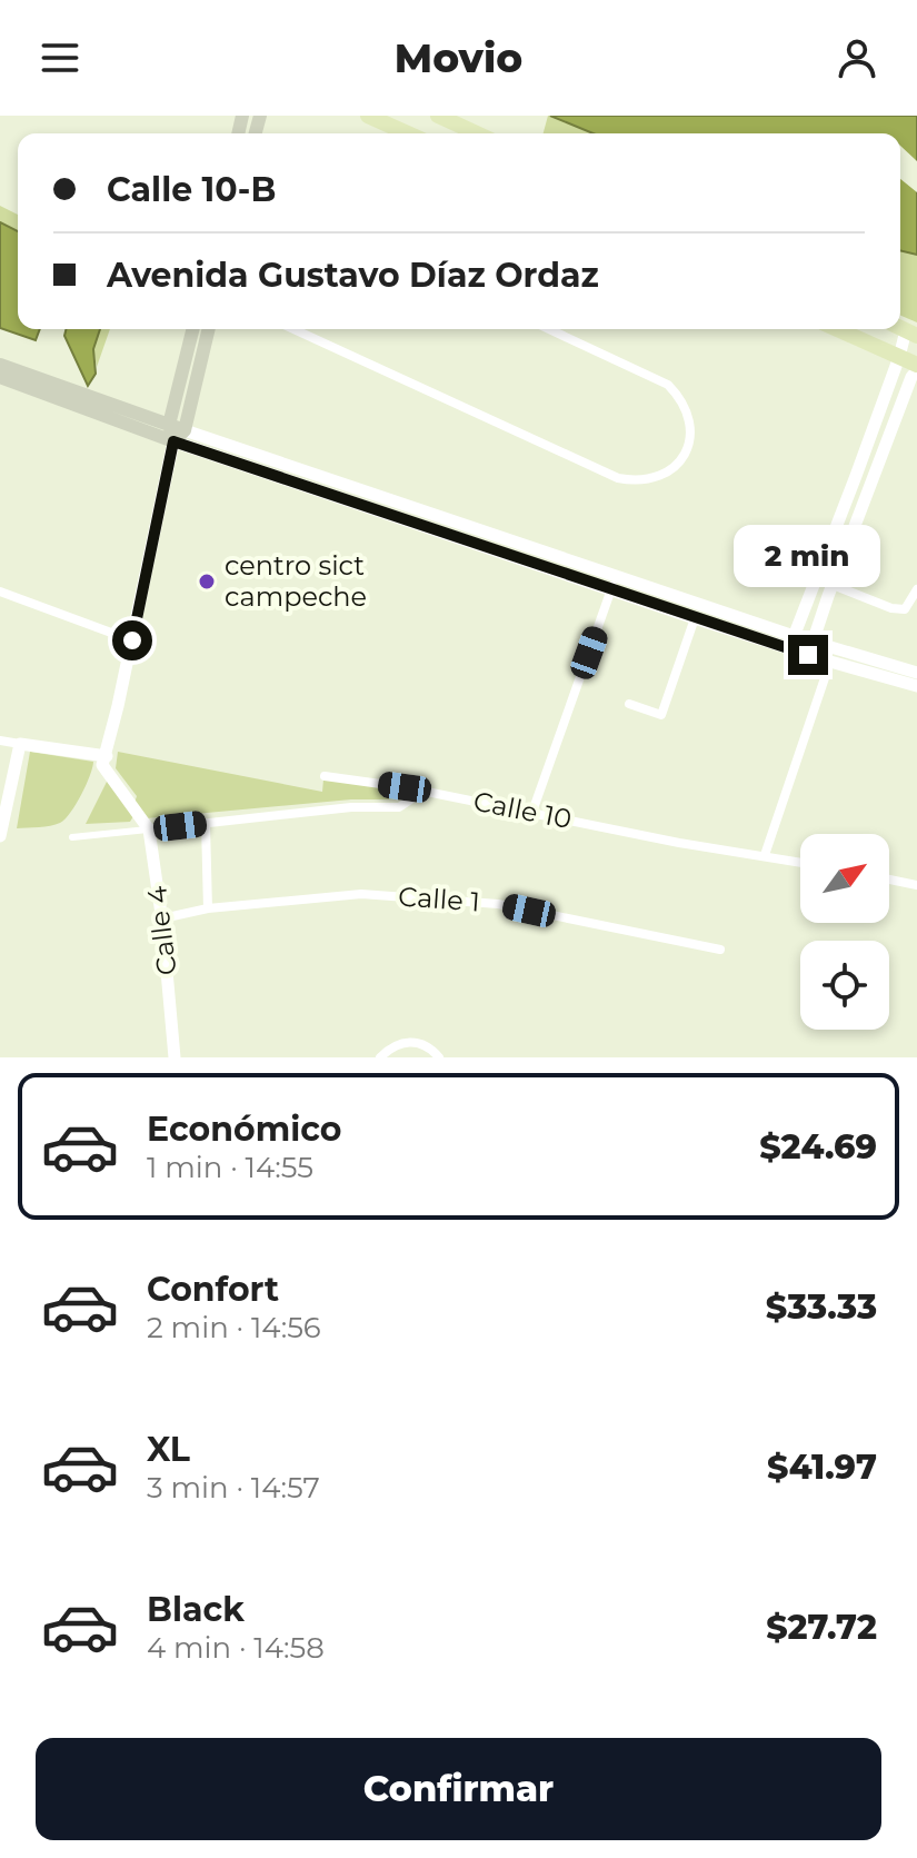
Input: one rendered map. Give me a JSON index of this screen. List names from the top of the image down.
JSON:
{
  "streets": {
    "street": ["Calle 10", "Calle 1", "Calle 4"]
  },
  "crossings": [
    ["Calle 1", "Calle 4"]
  ],
  "places": ["centro sict campeche"],
  "north": "top right",
  "page": {
    "header": "Movio",
    "banner": ["Calle 10-B", "Avenida Gustavo Díaz Ordaz"],
    "bubble": "2 min",
    "list": [
      {
        "name": "Económico",
        "note": "1 min · 14:55",
        "value": "$24.69"
      },
      {
        "name": "Confort",
        "note": "2 min · 14:56",
        "value": "$33.33"
      },
      {
        "name": "XL",
        "note": "3 min · 14:57",
        "value": "$41.97"
      },
      {
        "name": "Black",
        "note": "4 min · 14:58",
        "value": "$27.72"
      }
    ],
    "buttons": "Confirmar"
  }
}
